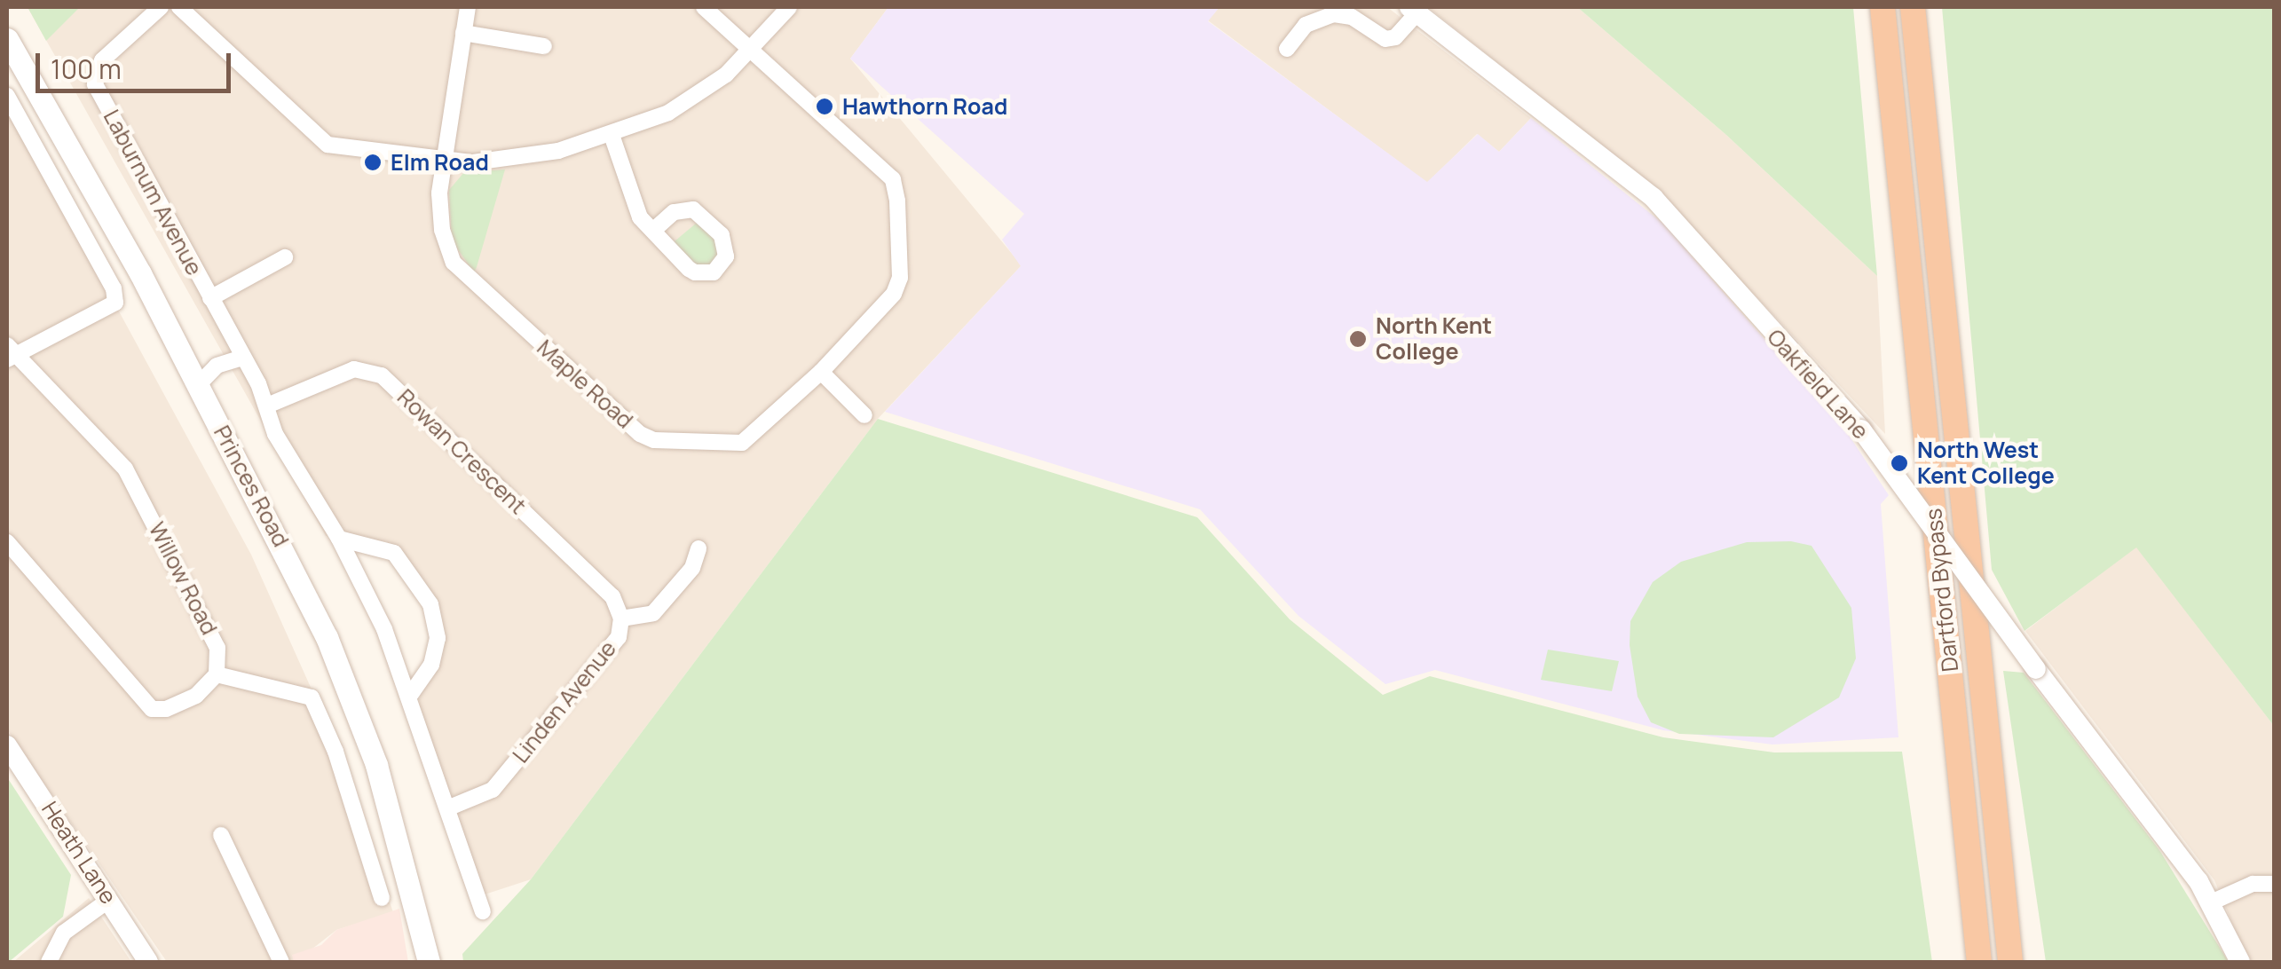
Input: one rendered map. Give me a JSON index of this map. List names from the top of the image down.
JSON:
{
  "streets": {
    "highway": ["Dartford Bypass"],
    "main road": ["Princes Road"],
    "street": [
      "Laburnum Avenue",
      "Maple Road",
      "Oakfield Lane",
      "Rowan Crescent",
      "Willow Road",
      "Linden Avenue",
      "Heath Lane"
    ]
  },
  "crossings": [
    ["Laburnum Avenue", "Rowan Crescent"],
    ["Laburnum Avenue", "Linden Avenue"],
    ["Rowan Crescent", "Linden Avenue"]
  ],
  "places": [
    "Hawthorn Road",
    "Elm Road",
    "North Kent College",
    "North West Kent College"
  ],
  "scale_bar": "100 m"
}
